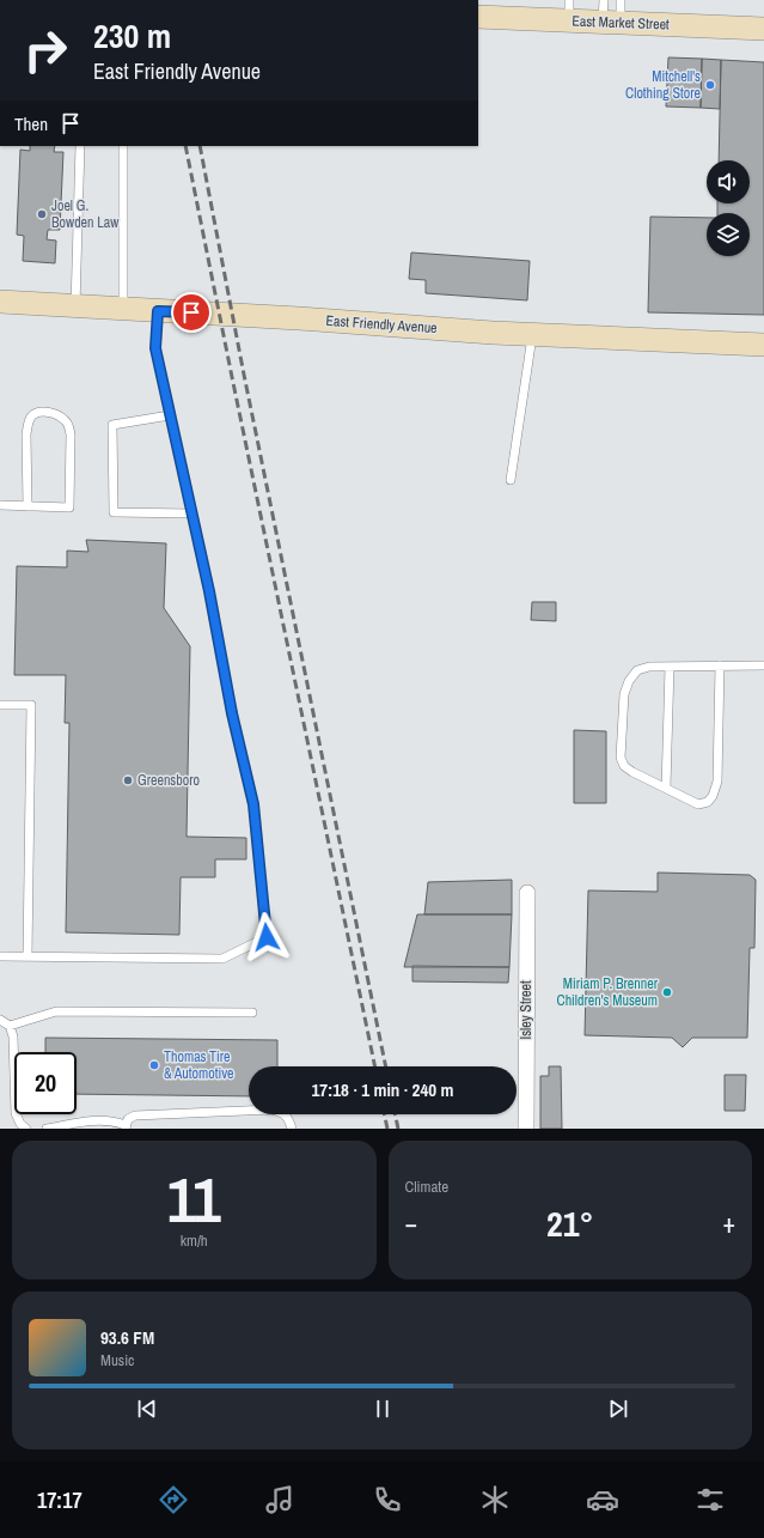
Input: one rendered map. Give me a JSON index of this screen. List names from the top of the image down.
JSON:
{
  "streets": {
    "main road": ["East Market Street", "East Friendly Avenue"],
    "street": ["Isley Street"]
  },
  "places": [
    "Mitchell's Clothing Store",
    "Joel G. Bowden Law",
    "Greensboro",
    "Miriam P. Brenner Children's Museum",
    "Thomas Tire & Automotive"
  ],
  "page": {
    "turn": ["230 m", "East Friendly Avenue"],
    "then": "Then",
    "limit": "20",
    "trip": "17:18 · 1 min · 240 m",
    "tile": [
      ["11", "km/h"],
      "Climate"
    ],
    "heat": ["−", "21°", "+"],
    "song": ["93.6 FM", "Music"],
    "tabs": "17:17"
  }
}
